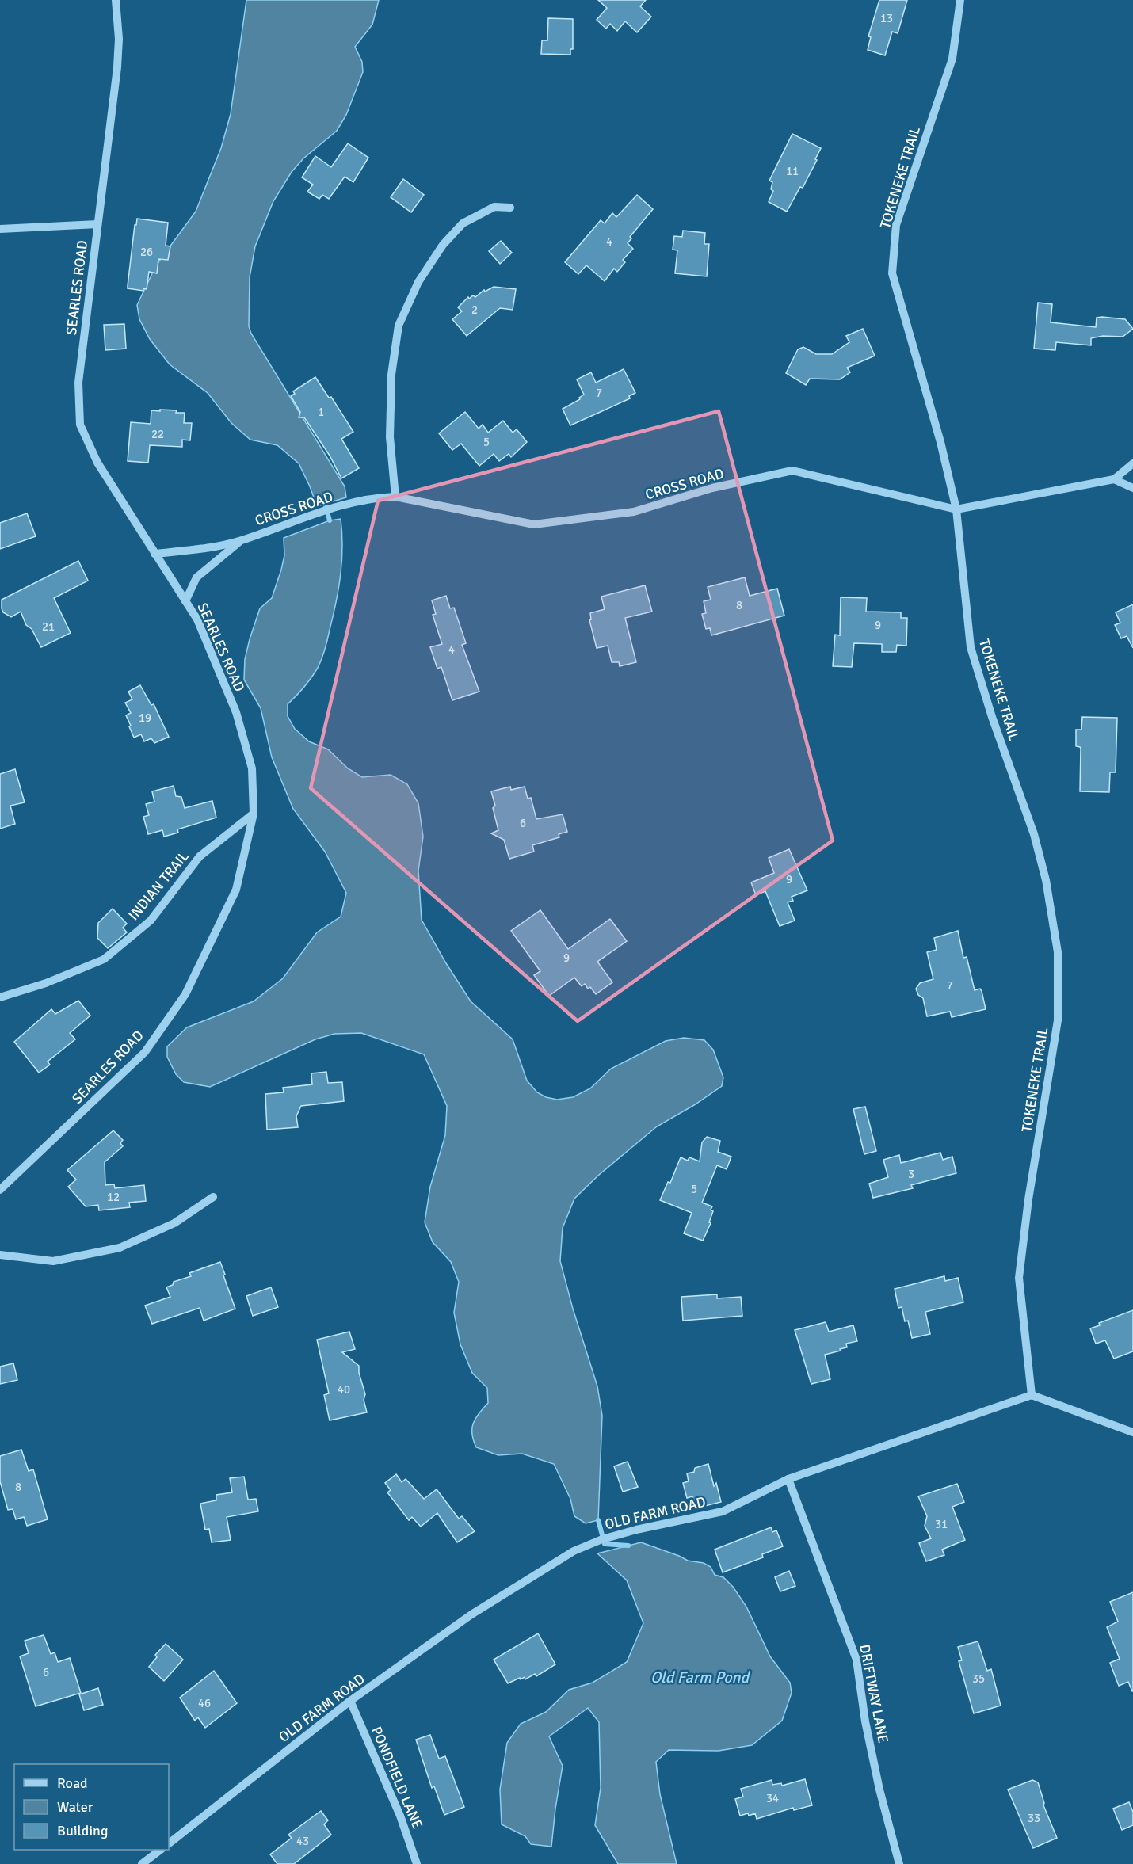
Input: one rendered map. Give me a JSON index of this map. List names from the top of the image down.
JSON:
{
  "streets": {
    "street": [
      "TOKENEKE TRAIL",
      "SEARLES ROAD",
      "CROSS ROAD",
      "INDIAN TRAIL",
      "OLD FARM ROAD",
      "DRIFTWAY LANE",
      "PONDFIELD LANE"
    ]
  },
  "crossings": [
    ["TOKENEKE TRAIL", "CROSS ROAD"],
    ["TOKENEKE TRAIL", "OLD FARM ROAD"],
    ["SEARLES ROAD", "CROSS ROAD"],
    ["SEARLES ROAD", "INDIAN TRAIL"],
    ["OLD FARM ROAD", "DRIFTWAY LANE"],
    ["OLD FARM ROAD", "PONDFIELD LANE"]
  ],
  "water": ["Old Farm Pond"],
  "house_numbers": [
    "13",
    "11",
    "4",
    "26",
    "2",
    "7",
    "1",
    "22",
    "5",
    "8",
    "9",
    "21",
    "4",
    "19",
    "6",
    "9",
    "9",
    "7",
    "3",
    "5",
    "12",
    "40",
    "8",
    "31",
    "6",
    "35",
    "46",
    "34",
    "33",
    "43"
  ],
  "legend": ["Road", "Water", "Building"]
}
